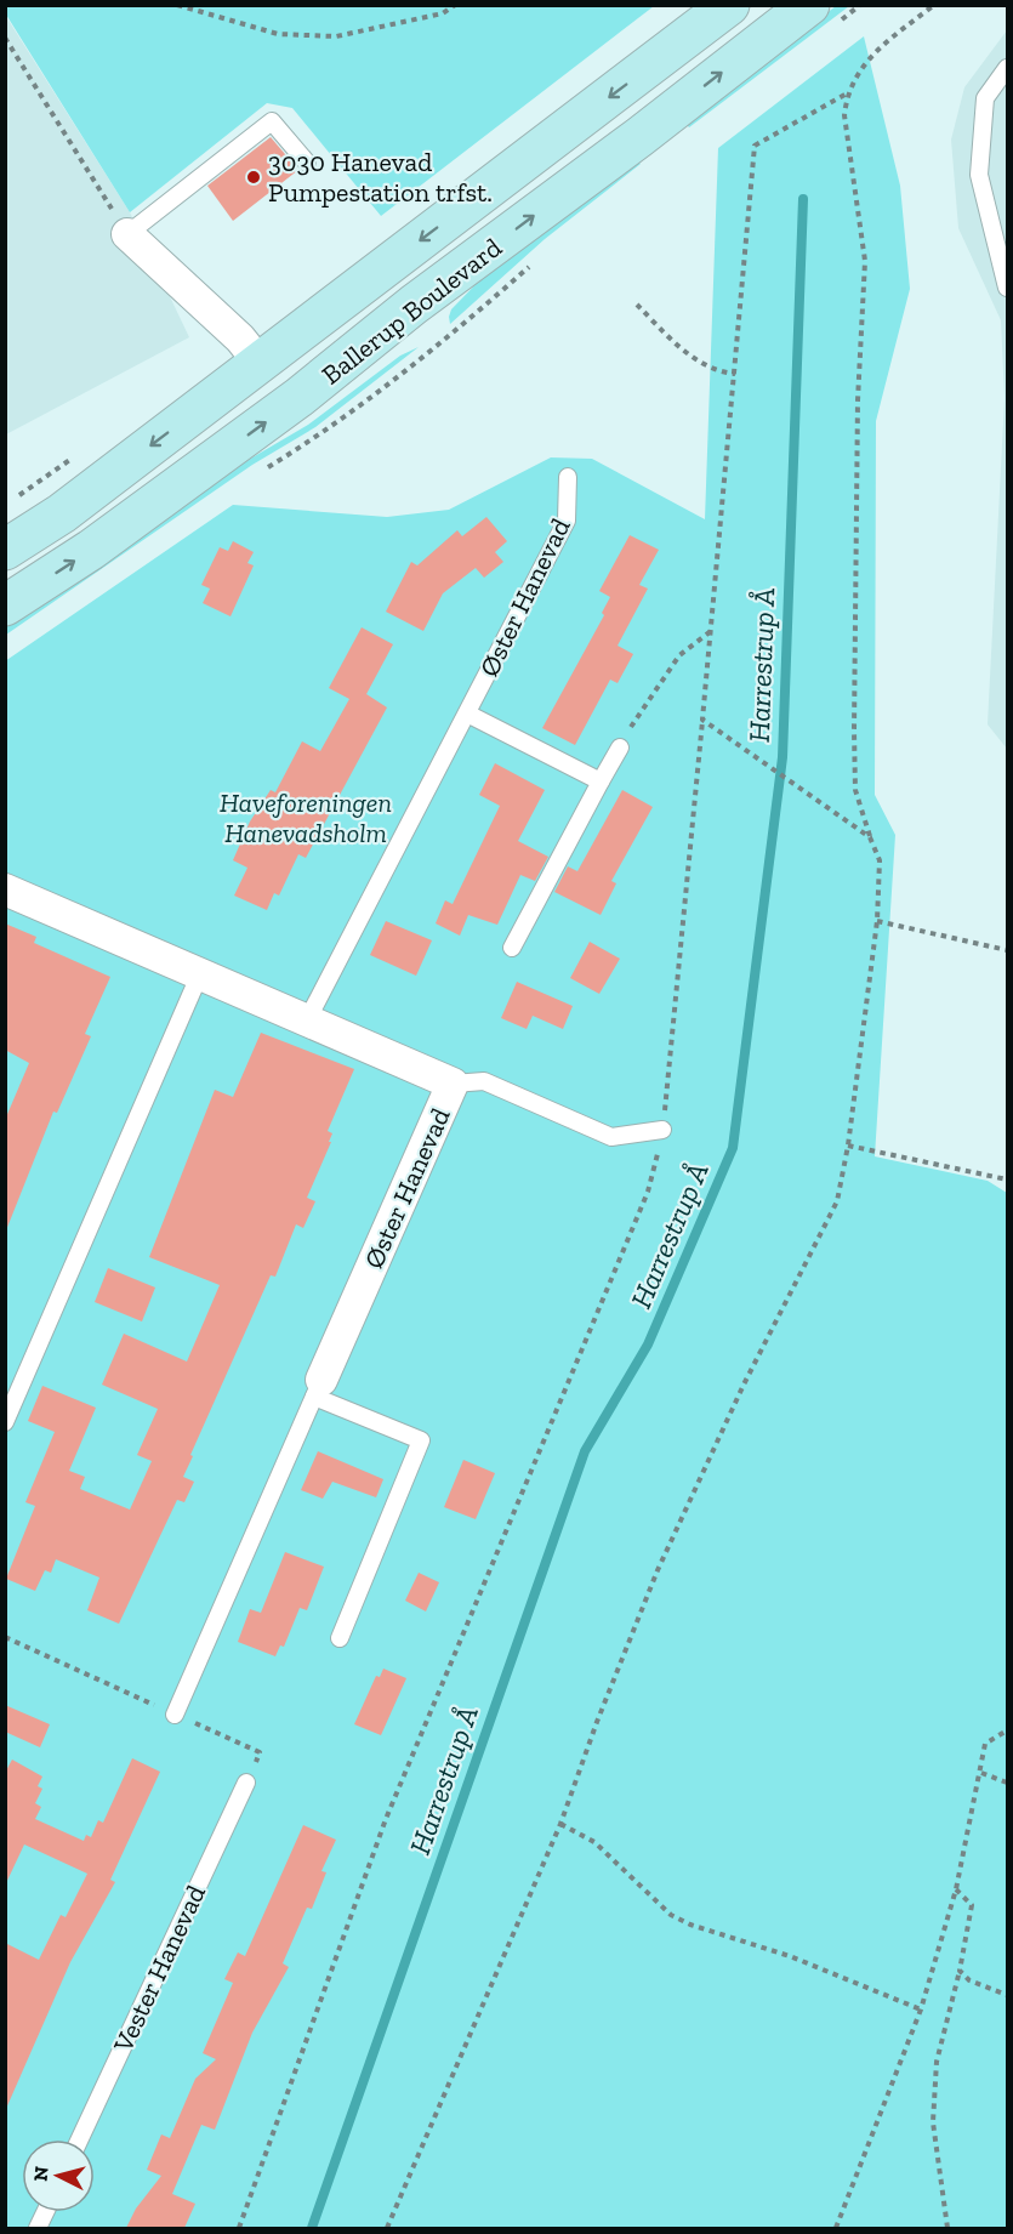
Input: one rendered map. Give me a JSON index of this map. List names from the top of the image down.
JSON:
{
  "streets": {
    "street": ["Ballerup Boulevard", "Øster Hanevad"],
    "lane": ["Vester Hanevad"]
  },
  "water": ["Harrestrup Å"],
  "parks": ["Haveforeningen Hanevadsholm"],
  "places": ["3030 Hanevad Pumpestation trfst."],
  "north": "left"
}
